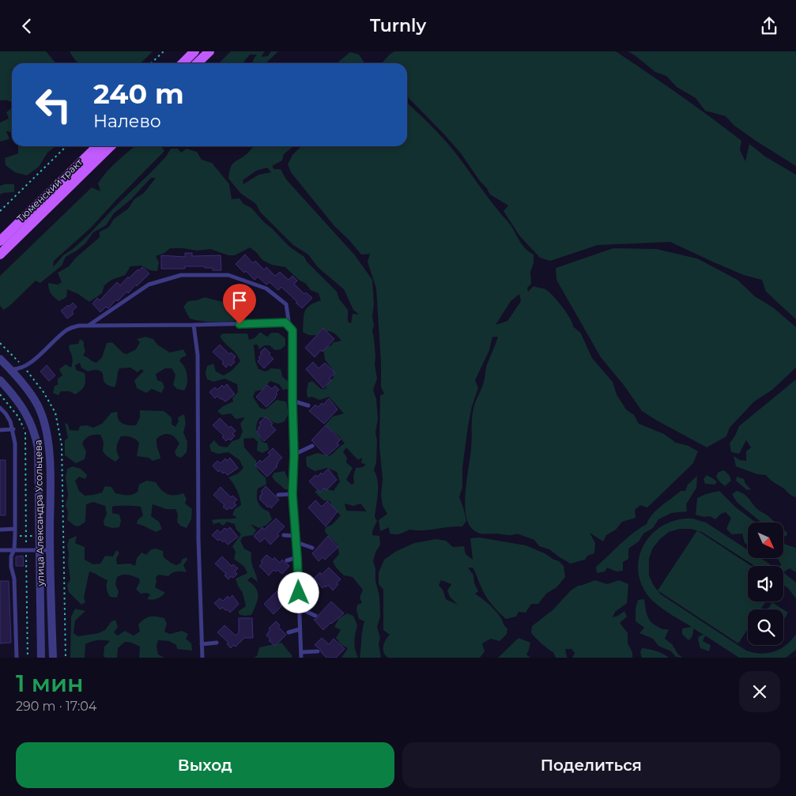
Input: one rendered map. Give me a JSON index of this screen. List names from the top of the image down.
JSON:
{
  "streets": {
    "main road": ["Тюменский тракт"],
    "street": ["улица Александра Усольцева"]
  },
  "north": "bottom right",
  "page": {
    "header": "Turnly",
    "turn": ["240 m", "Налево"],
    "heading": ["1 мин", "290 m · 17:04"],
    "buttons": ["Выход", "Поделиться"]
  }
}
